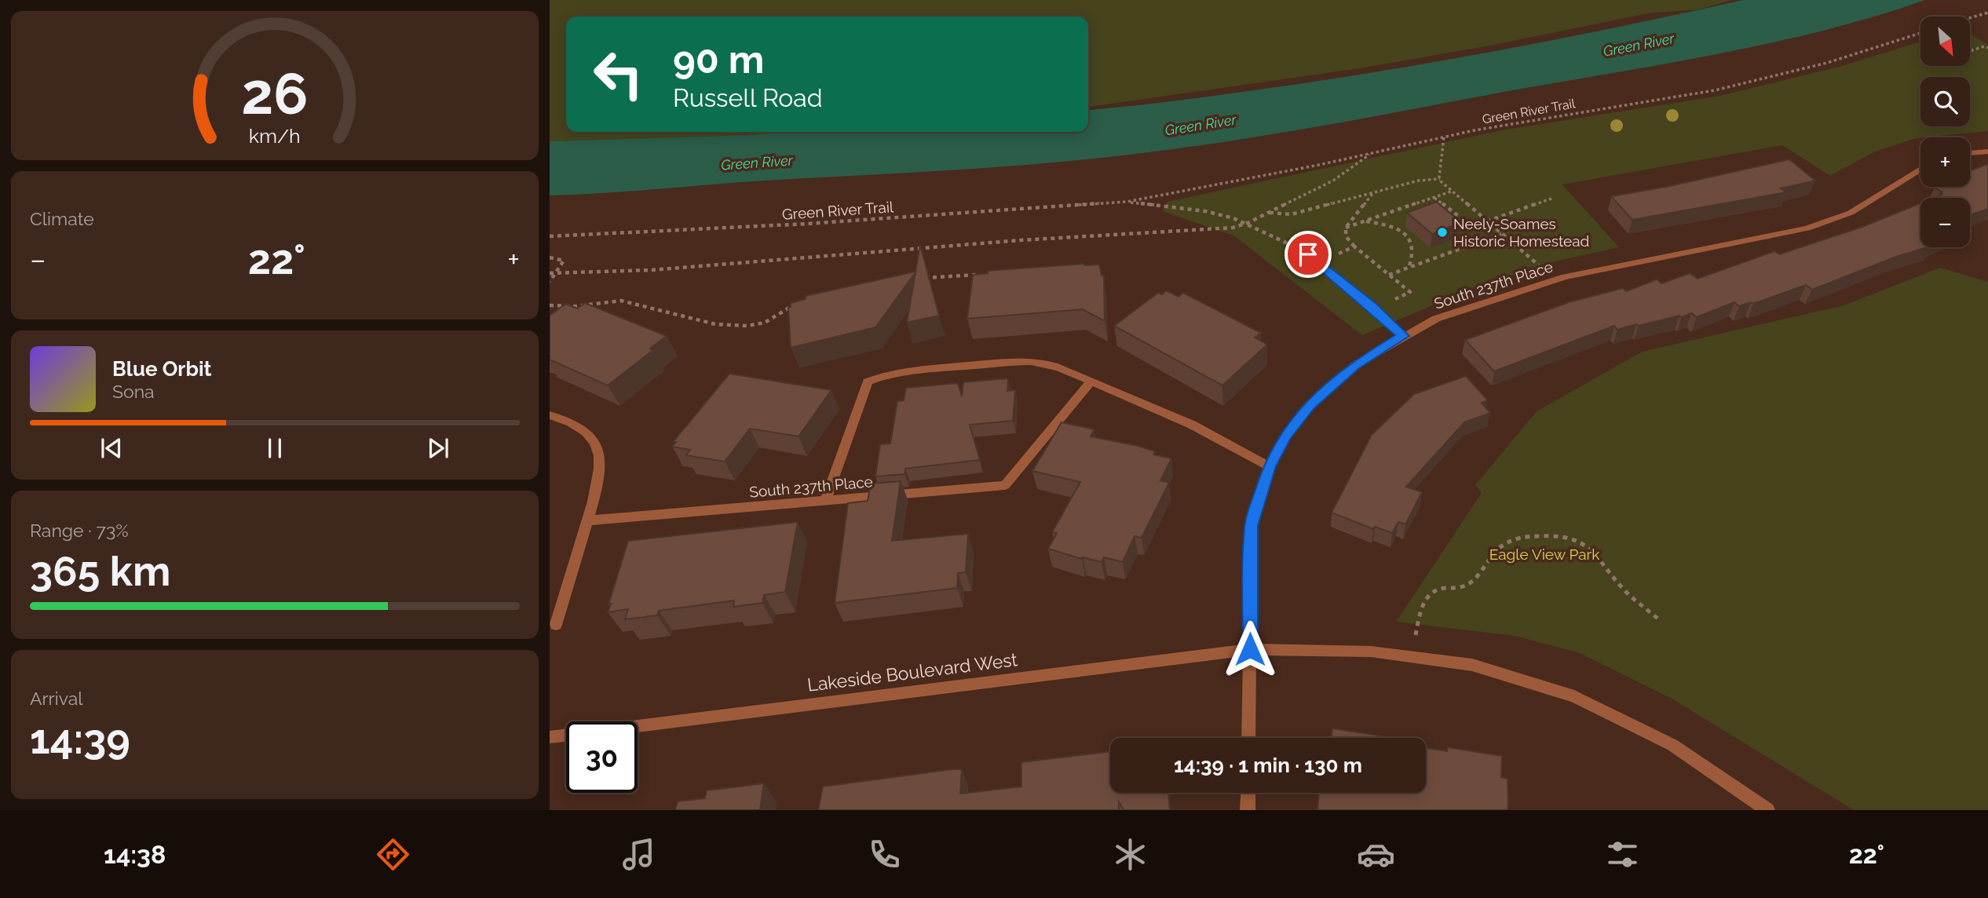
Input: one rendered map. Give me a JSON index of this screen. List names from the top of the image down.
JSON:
{
  "streets": {
    "street": ["South 237th Place", "Lakeside Boulevard West"],
    "path": ["Green River Trail"]
  },
  "crossings": [
    ["South 237th Place", "Lakeside Boulevard West"]
  ],
  "water": ["Green River"],
  "parks": ["Eagle View Park"],
  "places": ["Neely-Soames Historic Homestead"],
  "north": "bottom right",
  "page": {
    "map_buttons": ["+", "−"],
    "turn": ["90 m", "Russell Road"],
    "tile": [
      "Climate",
      ["Range · 73%", "365 km"],
      ["Arrival", "14:39"]
    ],
    "heat": ["−", "22°", "+"],
    "song": ["Blue Orbit", "Sona"],
    "limit": "30",
    "trip": "14:39 · 1 min · 130 m",
    "tabs": ["14:38", "22°"],
    "gauge": ["26", "km/h"]
  }
}
